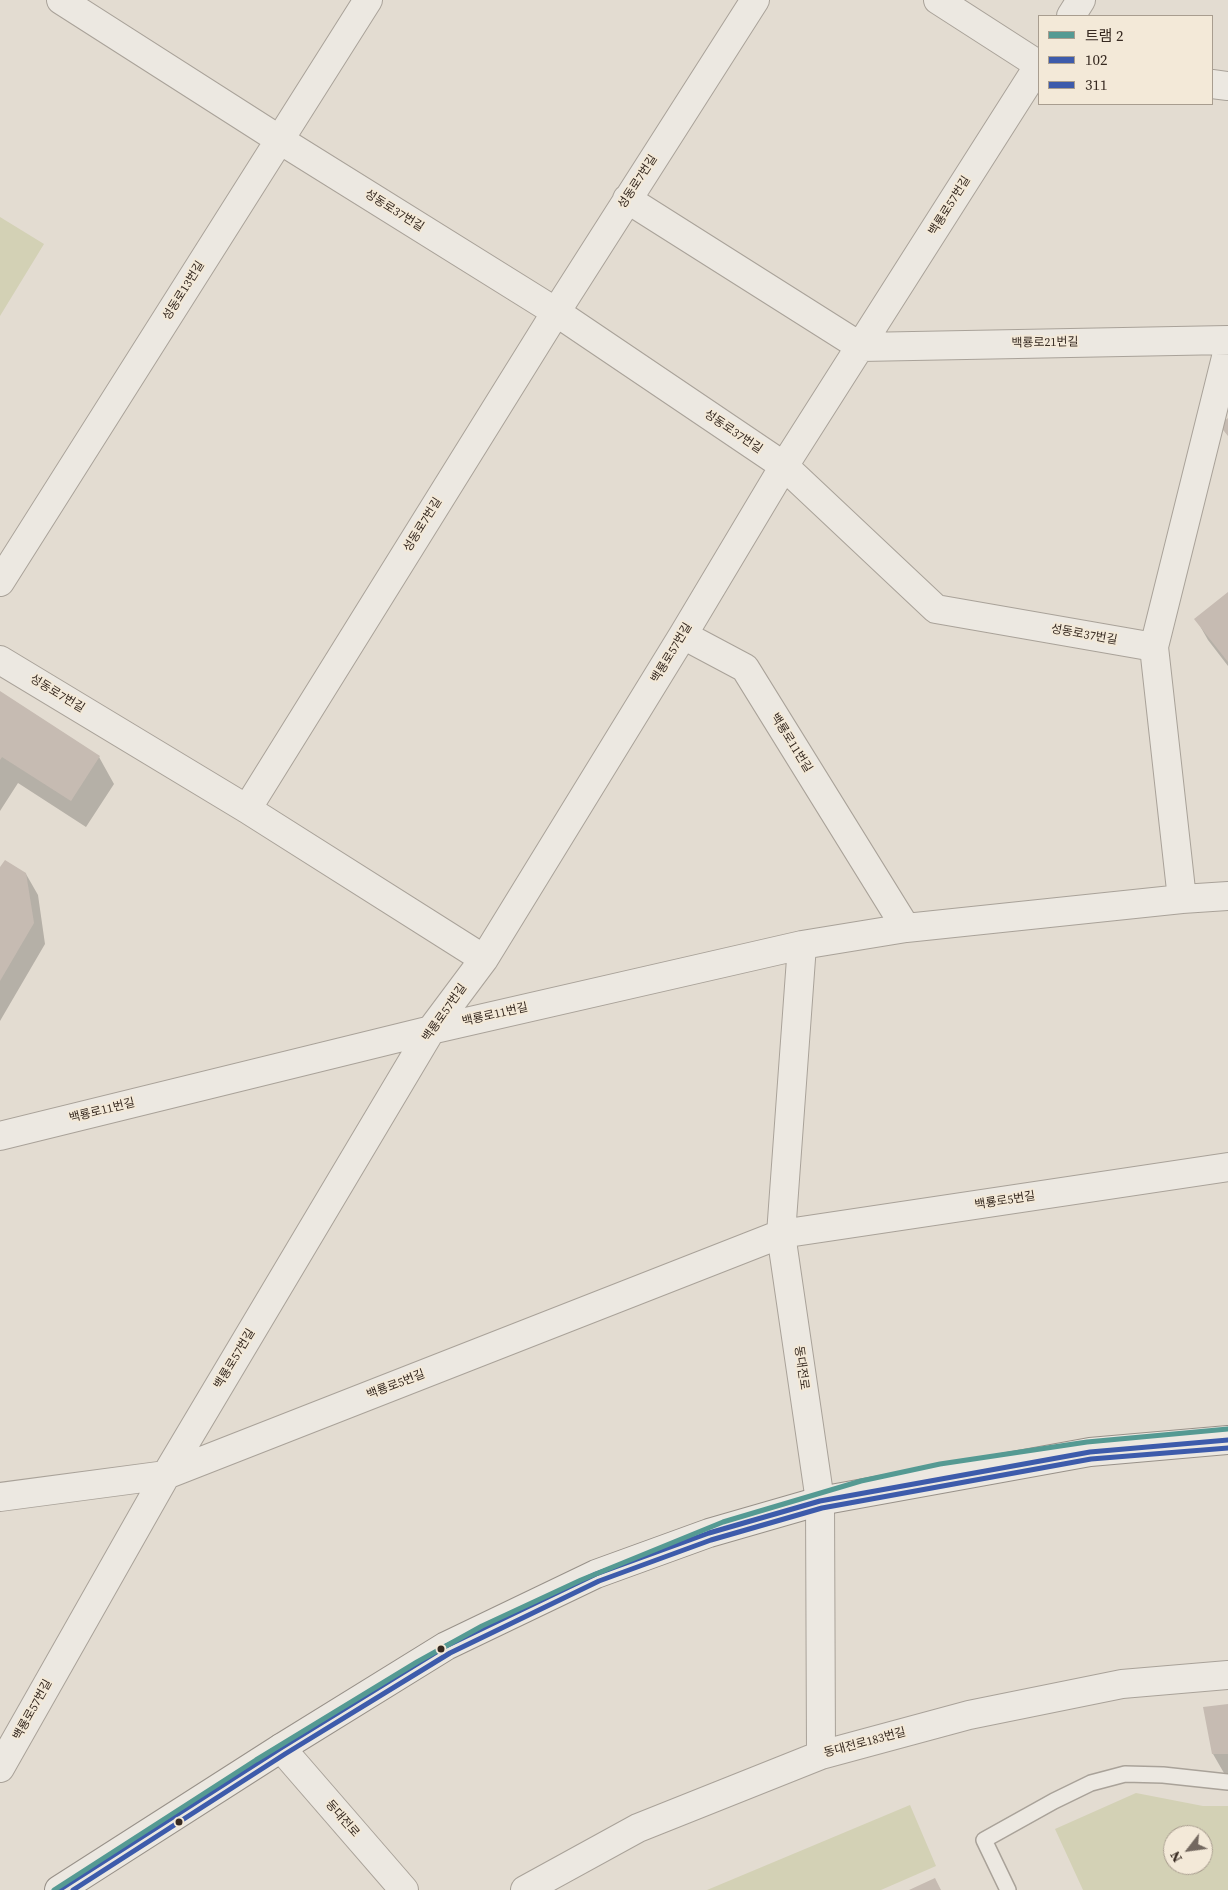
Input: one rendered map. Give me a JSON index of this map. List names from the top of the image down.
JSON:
{
  "streets": {
    "street": [
      "성동로7번길",
      "백룡로57번길",
      "성동로37번길",
      "성동로13번길",
      "백룡로21번길",
      "백룡로11번길",
      "백룡로5번길",
      "동대전로",
      "동대전로183번길"
    ]
  },
  "crossings": [
    ["성동로7번길", "성동로37번길"],
    ["백룡로57번길", "성동로37번길"],
    ["백룡로57번길", "백룡로21번길"],
    ["백룡로57번길", "백룡로11번길"],
    ["백룡로57번길", "백룡로5번길"],
    ["성동로37번길", "성동로13번길"],
    ["백룡로5번길", "동대전로"],
    ["동대전로", "동대전로183번길"]
  ],
  "lines": ["tram line 2", "transit line 102", "transit line 311"],
  "legend": ["트램 2", "102", "311"],
  "north": "bottom left"
}
